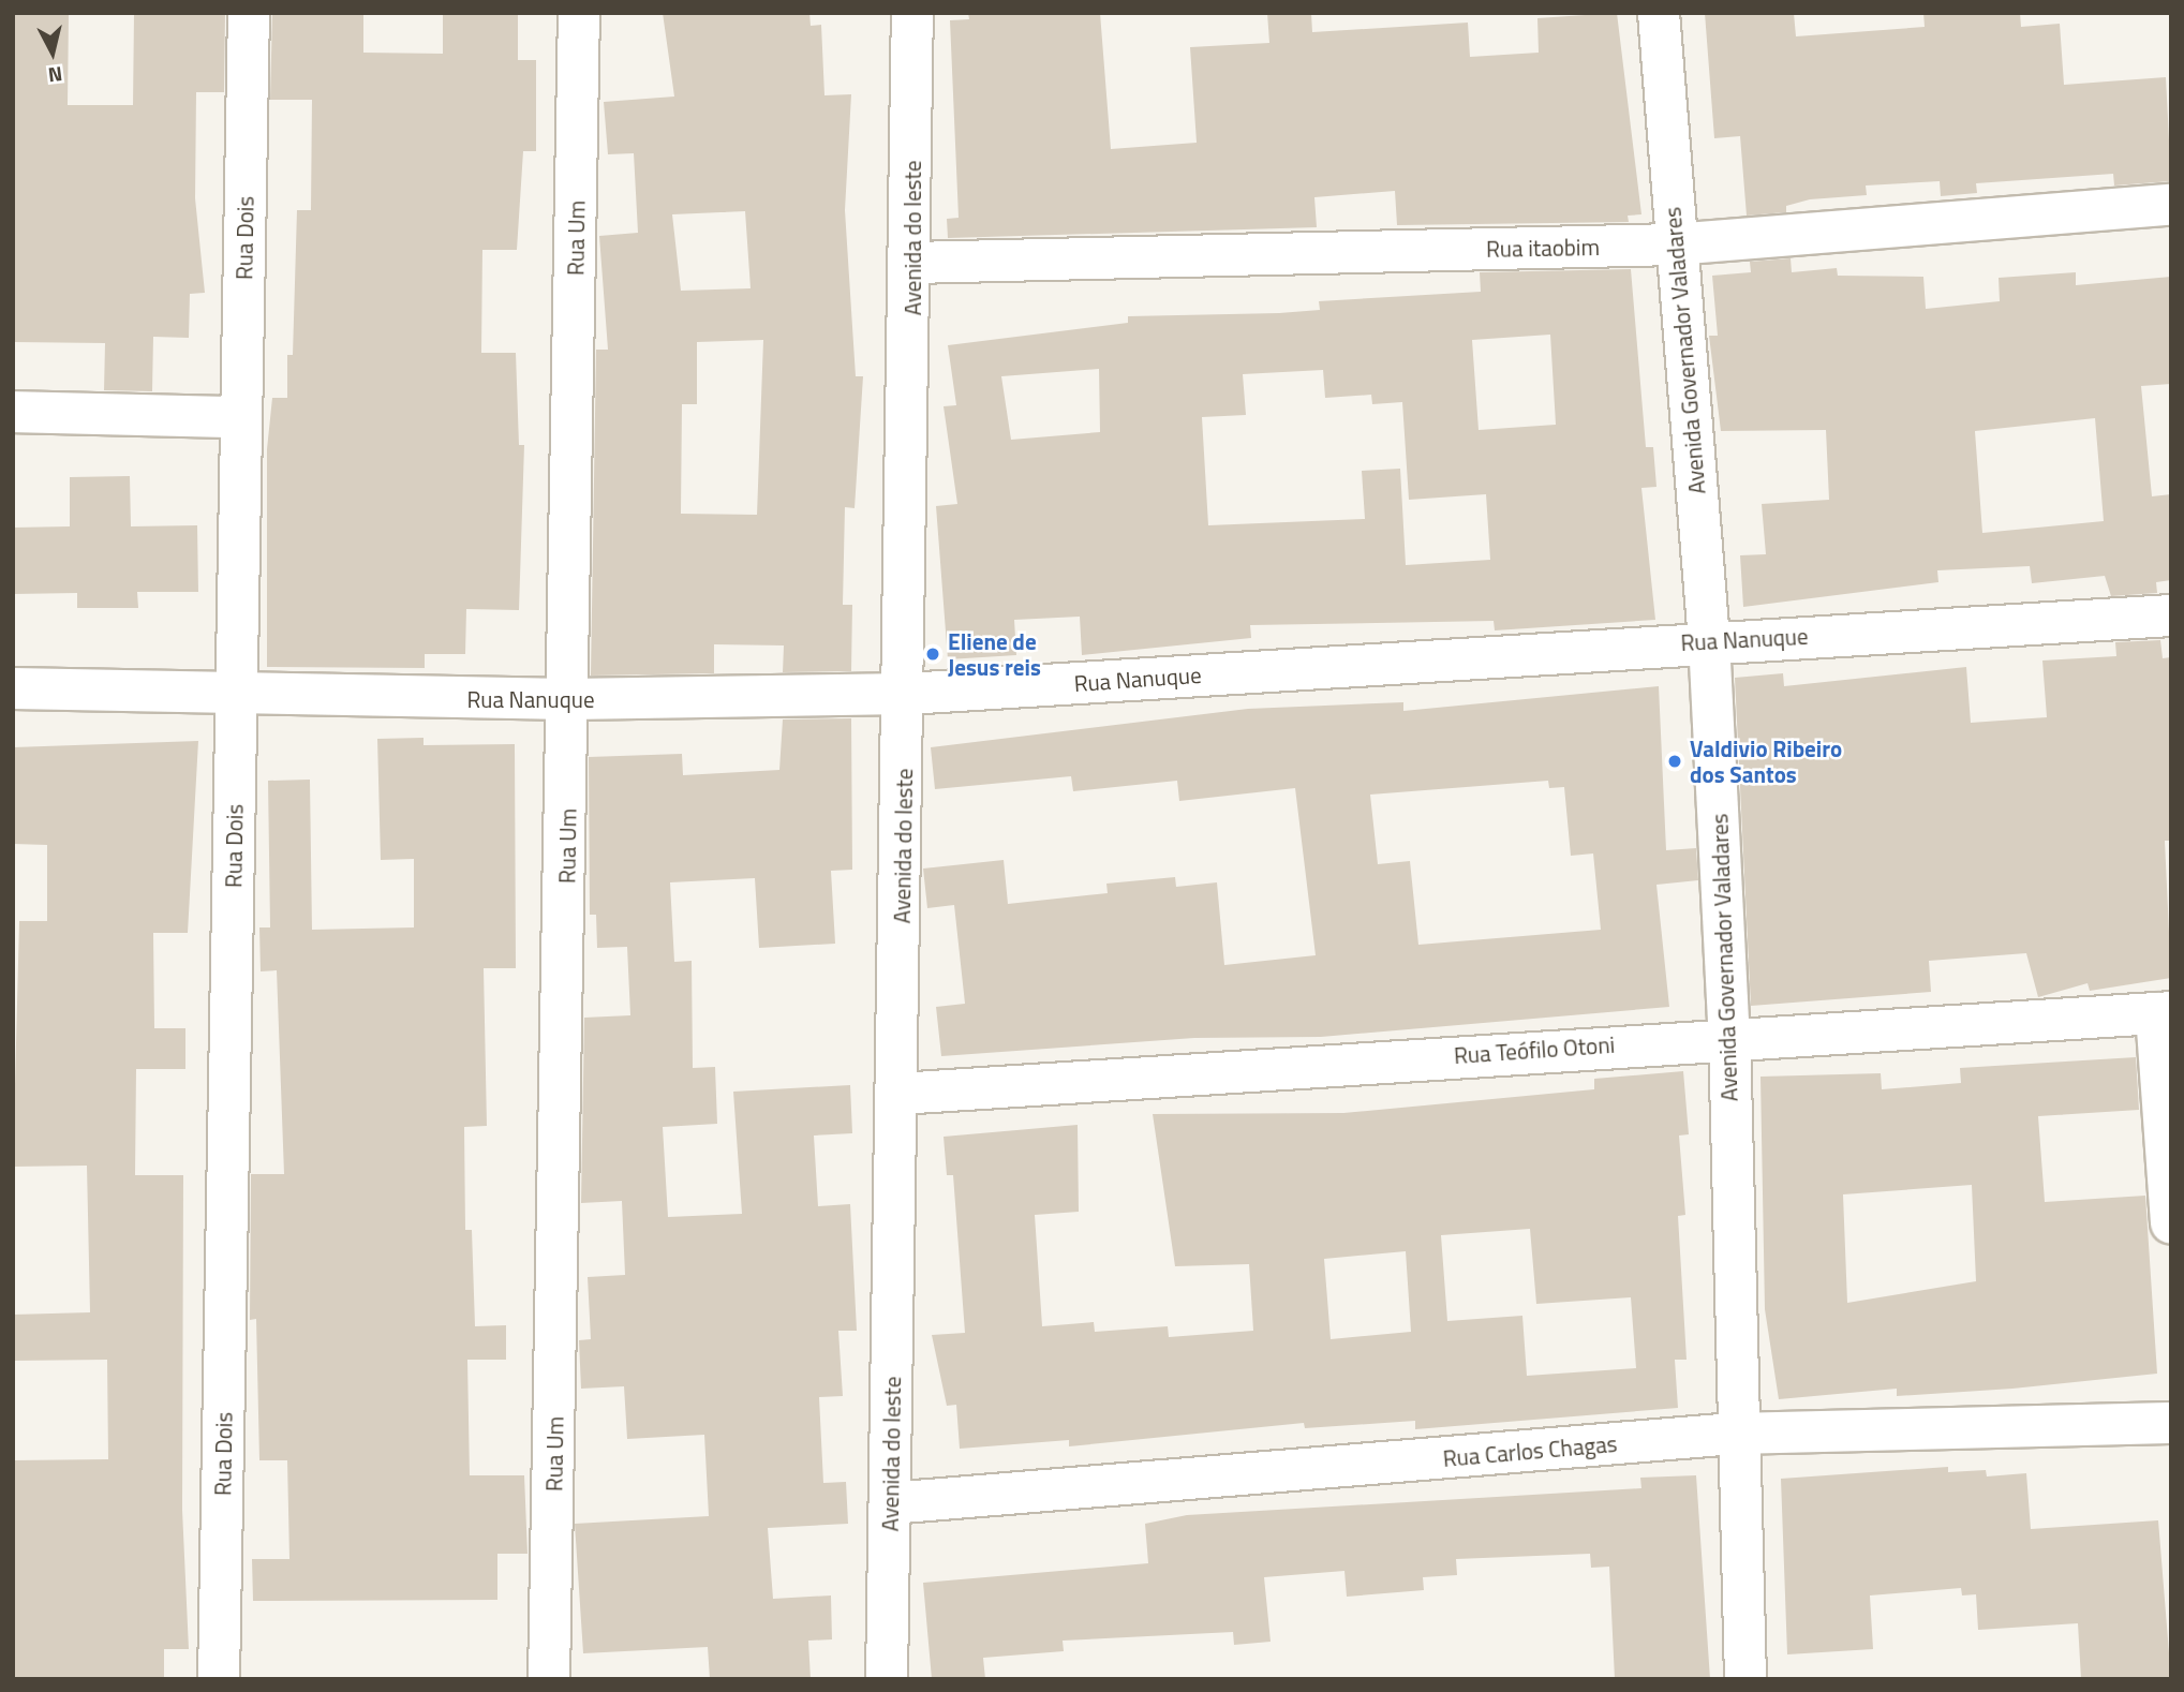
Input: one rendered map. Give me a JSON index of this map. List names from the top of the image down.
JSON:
{
  "streets": {
    "street": [
      "Rua Dois",
      "Rua Um",
      "Avenida do leste",
      "Rua itaobim",
      "Avenida Governador Valadares",
      "Rua Nanuque",
      "Rua Teófilo Otoni",
      "Rua Carlos Chagas"
    ]
  },
  "crossings": [
    ["Rua Dois", "Rua Nanuque"],
    ["Rua Um", "Rua Nanuque"],
    ["Avenida do leste", "Rua itaobim"],
    ["Avenida do leste", "Rua Nanuque"],
    ["Avenida do leste", "Rua Teófilo Otoni"],
    ["Avenida do leste", "Rua Carlos Chagas"],
    ["Rua itaobim", "Avenida Governador Valadares"],
    ["Avenida Governador Valadares", "Rua Nanuque"],
    ["Avenida Governador Valadares", "Rua Teófilo Otoni"],
    ["Avenida Governador Valadares", "Rua Carlos Chagas"]
  ],
  "places": ["Eliene de Jesus reis", "Valdivio Ribeiro dos Santos"],
  "north": "bottom"
}
